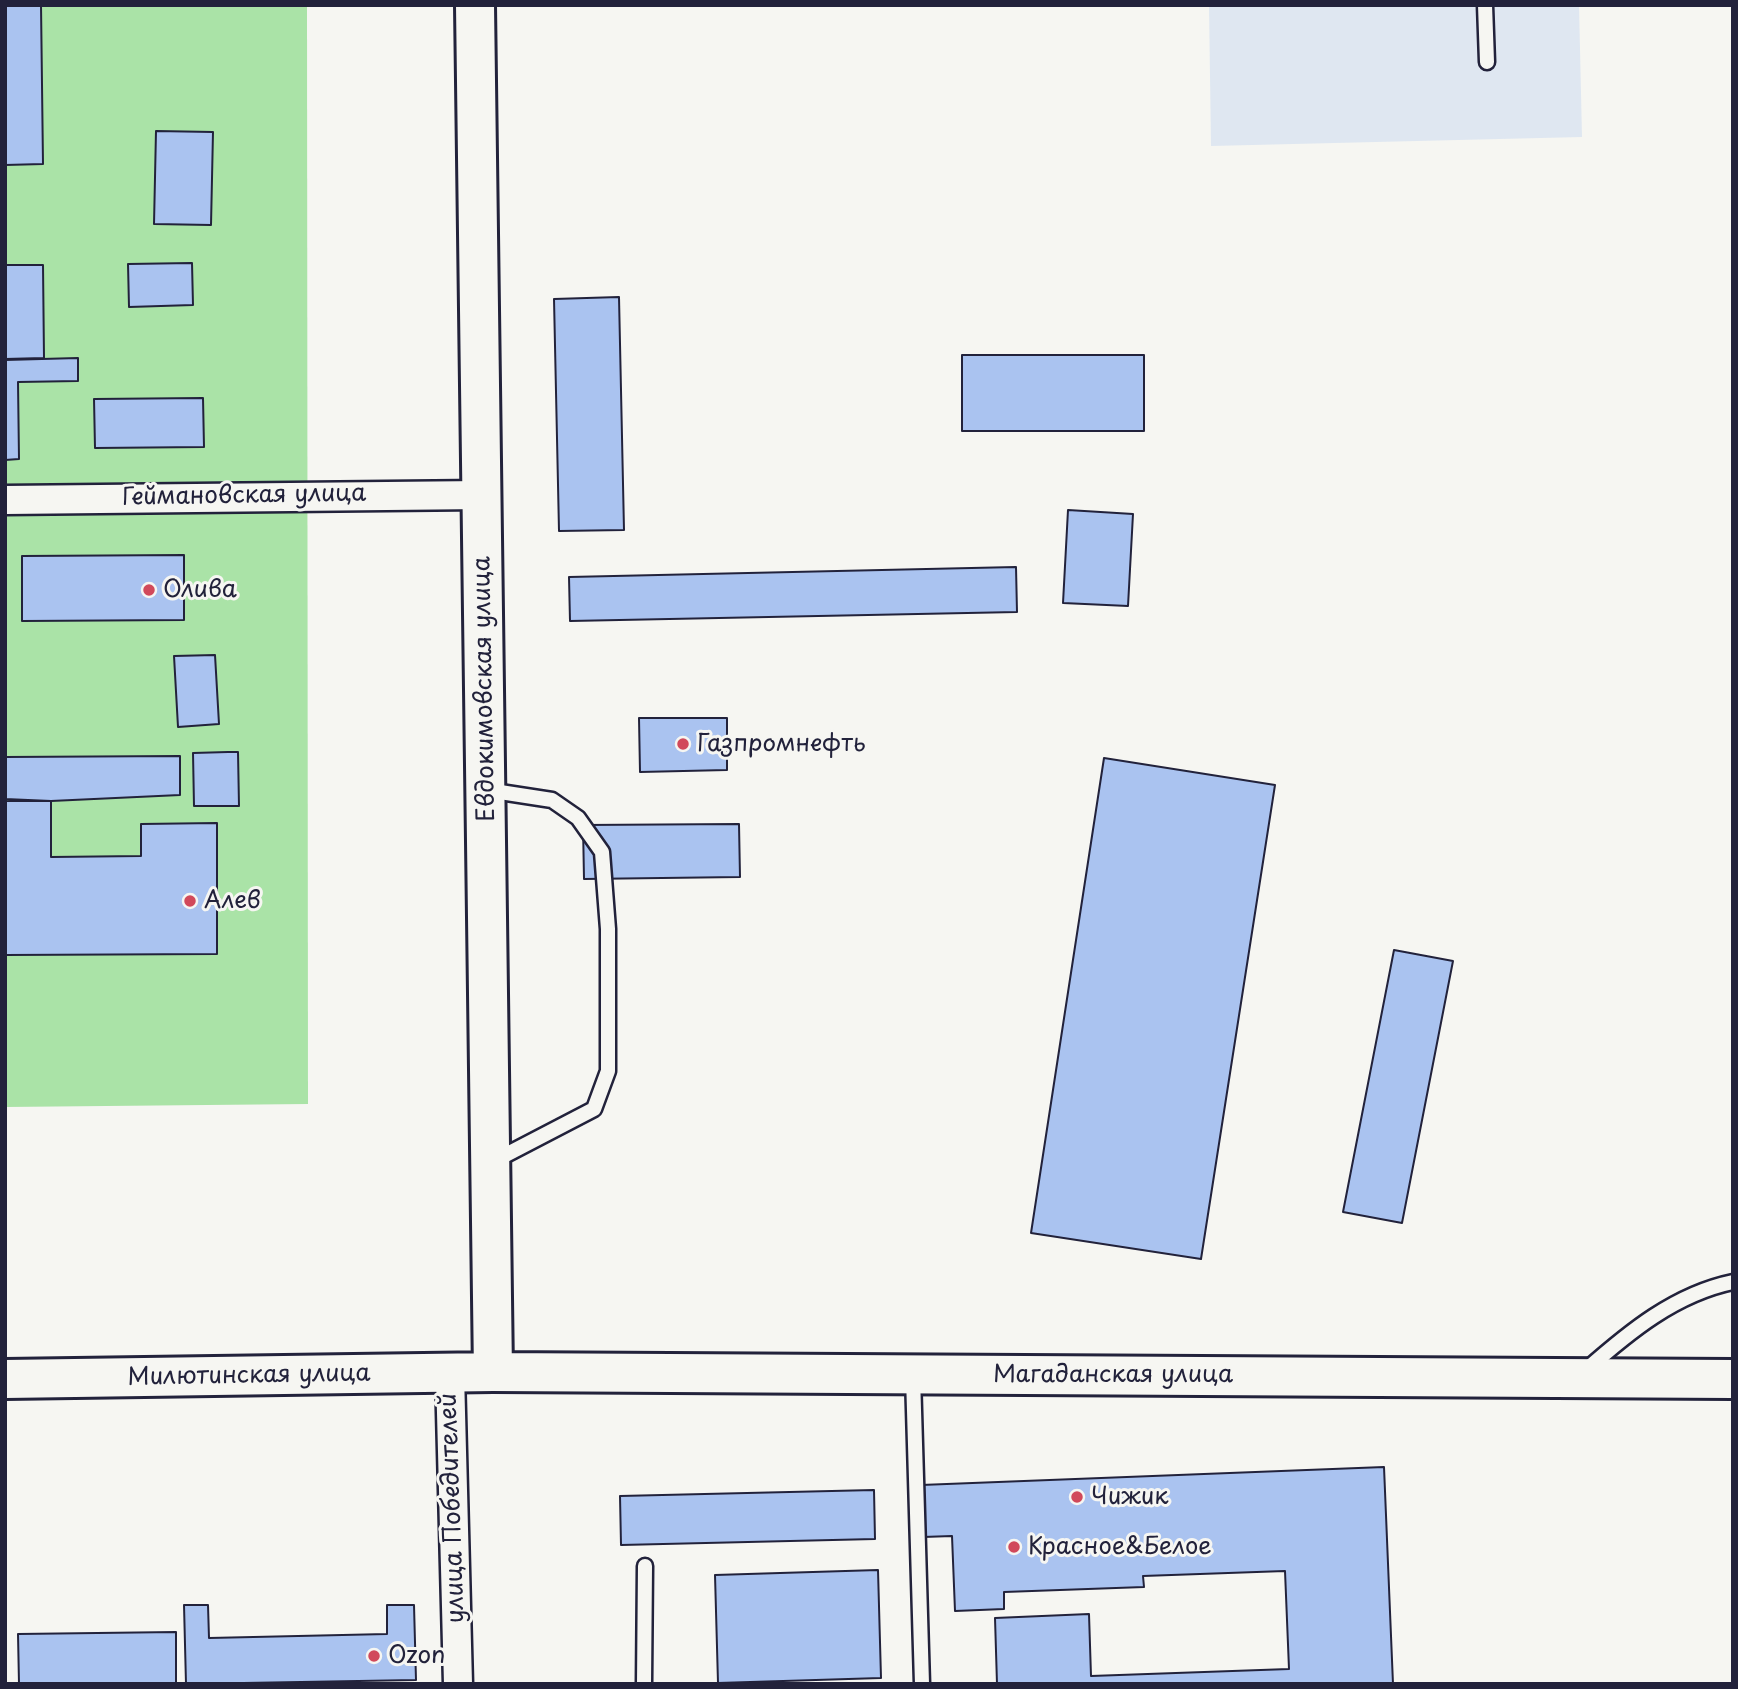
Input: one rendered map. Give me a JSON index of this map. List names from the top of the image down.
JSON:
{
  "streets": {
    "main road": ["Евдокимовская улица", "Магаданская улица", "Милютинская улица"],
    "street": ["Геймановская улица", "улица Победителей"]
  },
  "crossings": [
    ["Геймановская улица", "Евдокимовская улица"],
    ["Евдокимовская улица", "Магаданская улица"],
    ["Евдокимовская улица", "Милютинская улица"],
    ["Магаданская улица", "Милютинская улица"],
    ["Милютинская улица", "улица Победителей"]
  ],
  "places": [
    "Олива",
    "Газпромнефть",
    "Алев",
    "Чижик",
    "Красное&Белое",
    "Ozon"
  ]
}
